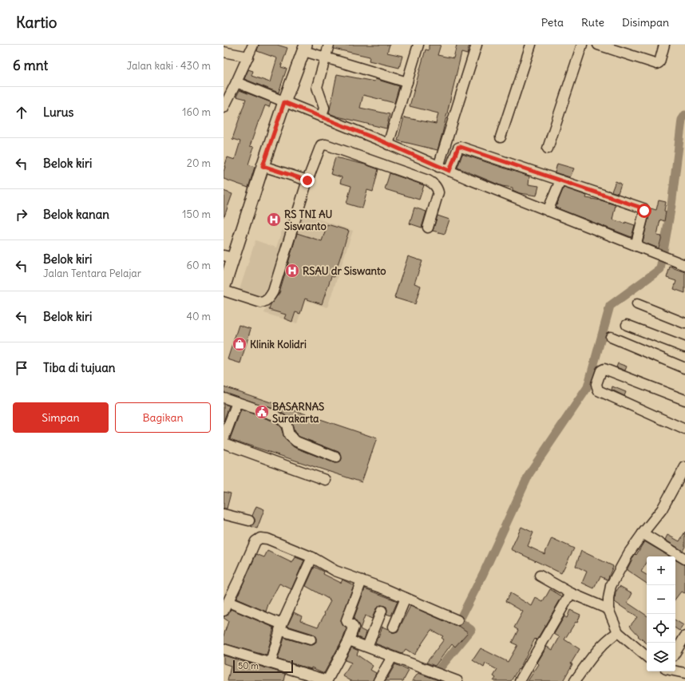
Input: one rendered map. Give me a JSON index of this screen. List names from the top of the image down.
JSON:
{
  "places": {
    "hospital": ["RS TNI AU Siswanto", "RSAU dr Siswanto"],
    "shop": ["Klinik Kolidri"],
    "public building": ["BASARNAS Surakarta"]
  },
  "scale_bar": "50 m",
  "page": {
    "header": "Kartio",
    "nav": ["Peta", "Rute", "Disimpan"],
    "heading": ["6 mnt", "Jalan kaki · 430 m"],
    "list": [
      ["Lurus", "160 m"],
      ["Belok kiri", "20 m"],
      ["Belok kanan", "150 m"],
      ["Belok kiri", "Jalan Tentara Pelajar", "60 m"],
      ["Belok kiri", "40 m"],
      "Tiba di tujuan"
    ],
    "buttons": ["Simpan", "Bagikan"],
    "map_buttons": ["+", "−"],
    "scale": "50 m"
  }
}
